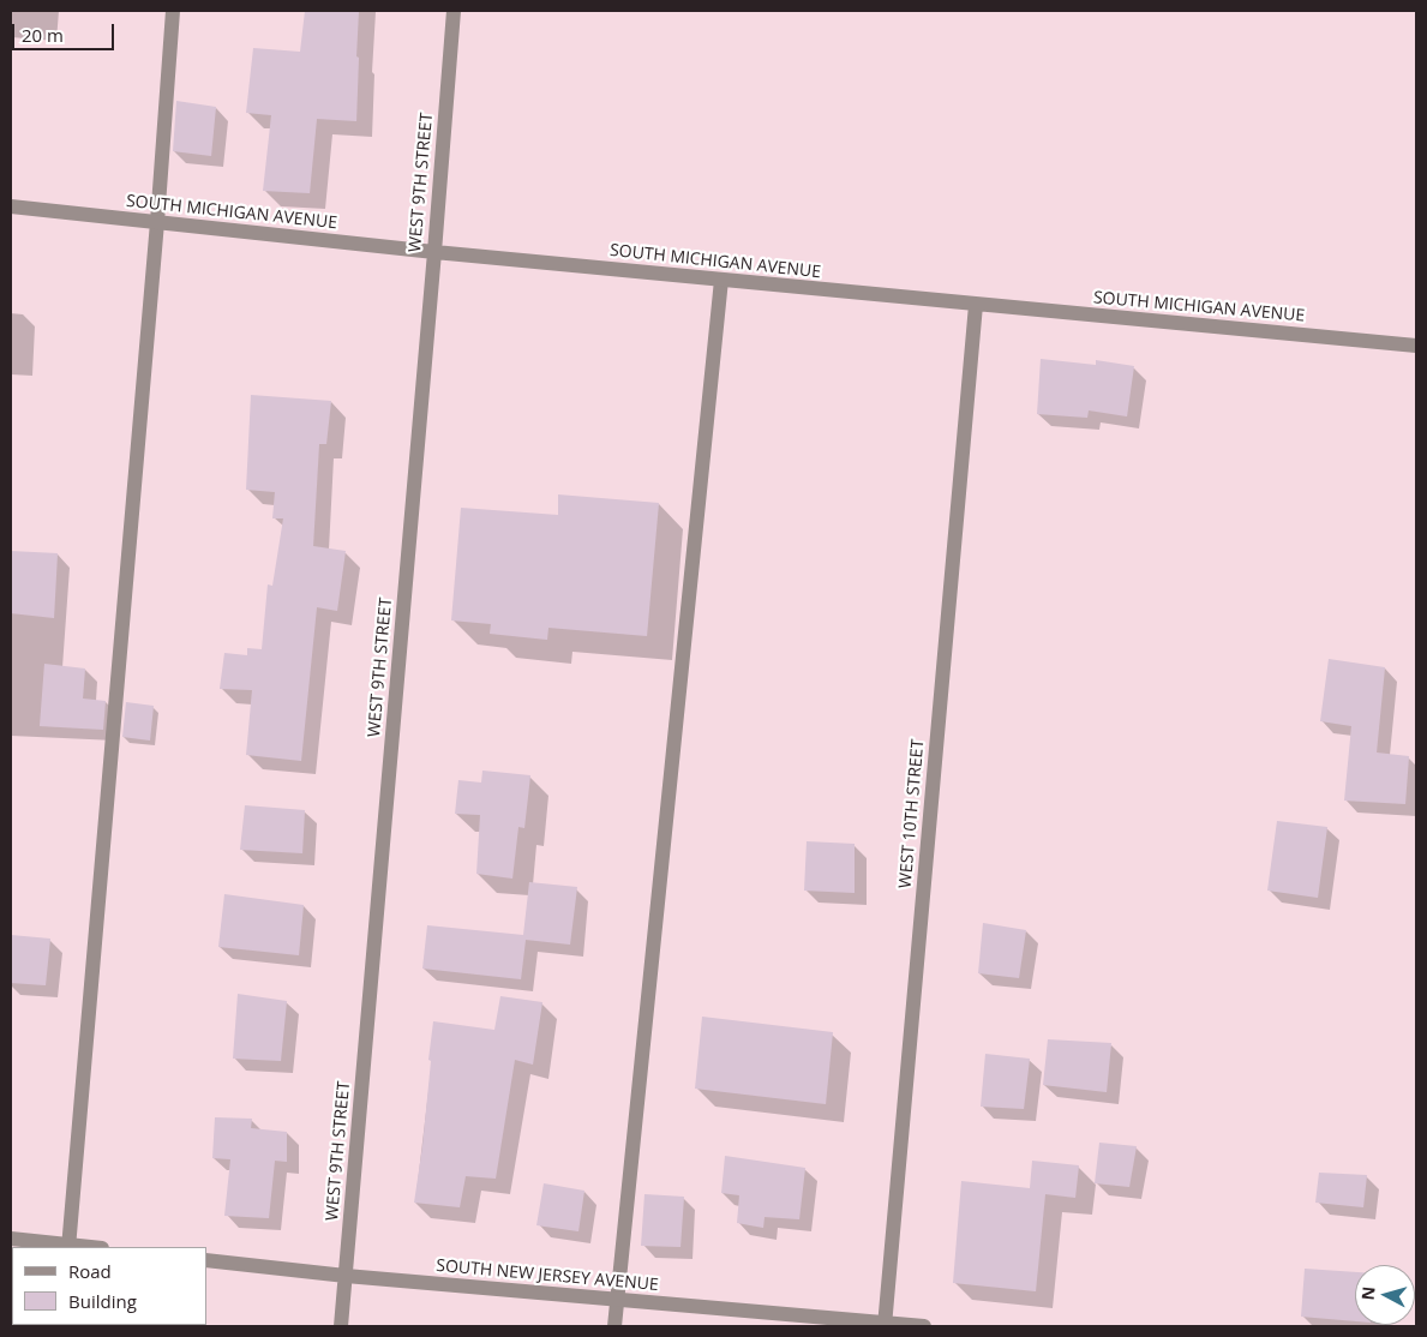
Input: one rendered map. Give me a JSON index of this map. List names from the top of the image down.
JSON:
{
  "streets": {
    "street": [
      "WEST 9TH STREET",
      "SOUTH MICHIGAN AVENUE",
      "WEST 10TH STREET",
      "SOUTH NEW JERSEY AVENUE"
    ]
  },
  "crossings": [
    ["WEST 9TH STREET", "SOUTH MICHIGAN AVENUE"],
    ["WEST 9TH STREET", "SOUTH NEW JERSEY AVENUE"],
    ["SOUTH MICHIGAN AVENUE", "WEST 10TH STREET"],
    ["WEST 10TH STREET", "SOUTH NEW JERSEY AVENUE"]
  ],
  "legend": ["Road", "Building"],
  "scale_bar": "20 m",
  "north": "left"
}
